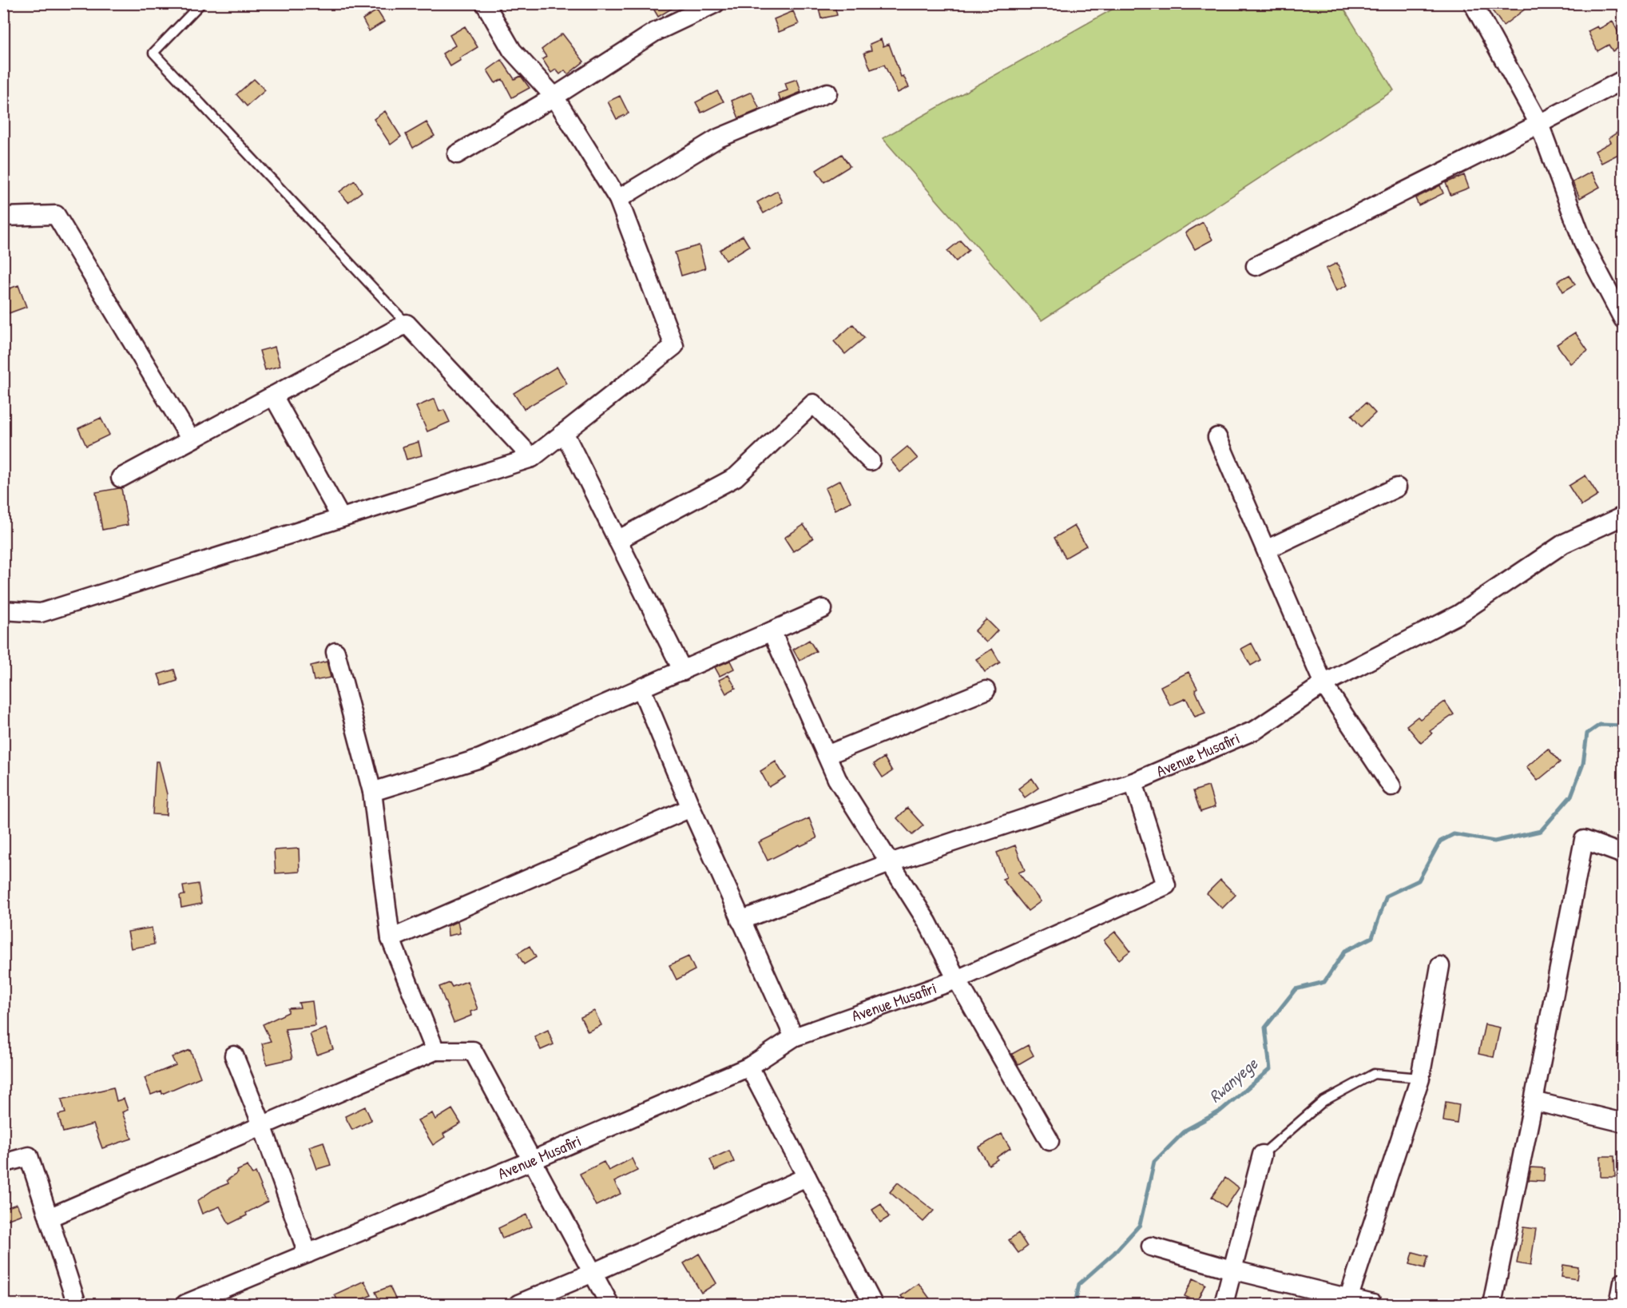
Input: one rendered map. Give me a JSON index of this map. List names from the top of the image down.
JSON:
{
  "streets": {
    "street": ["Avenue Musafiri"]
  },
  "water": ["Rwanyege"]
}
